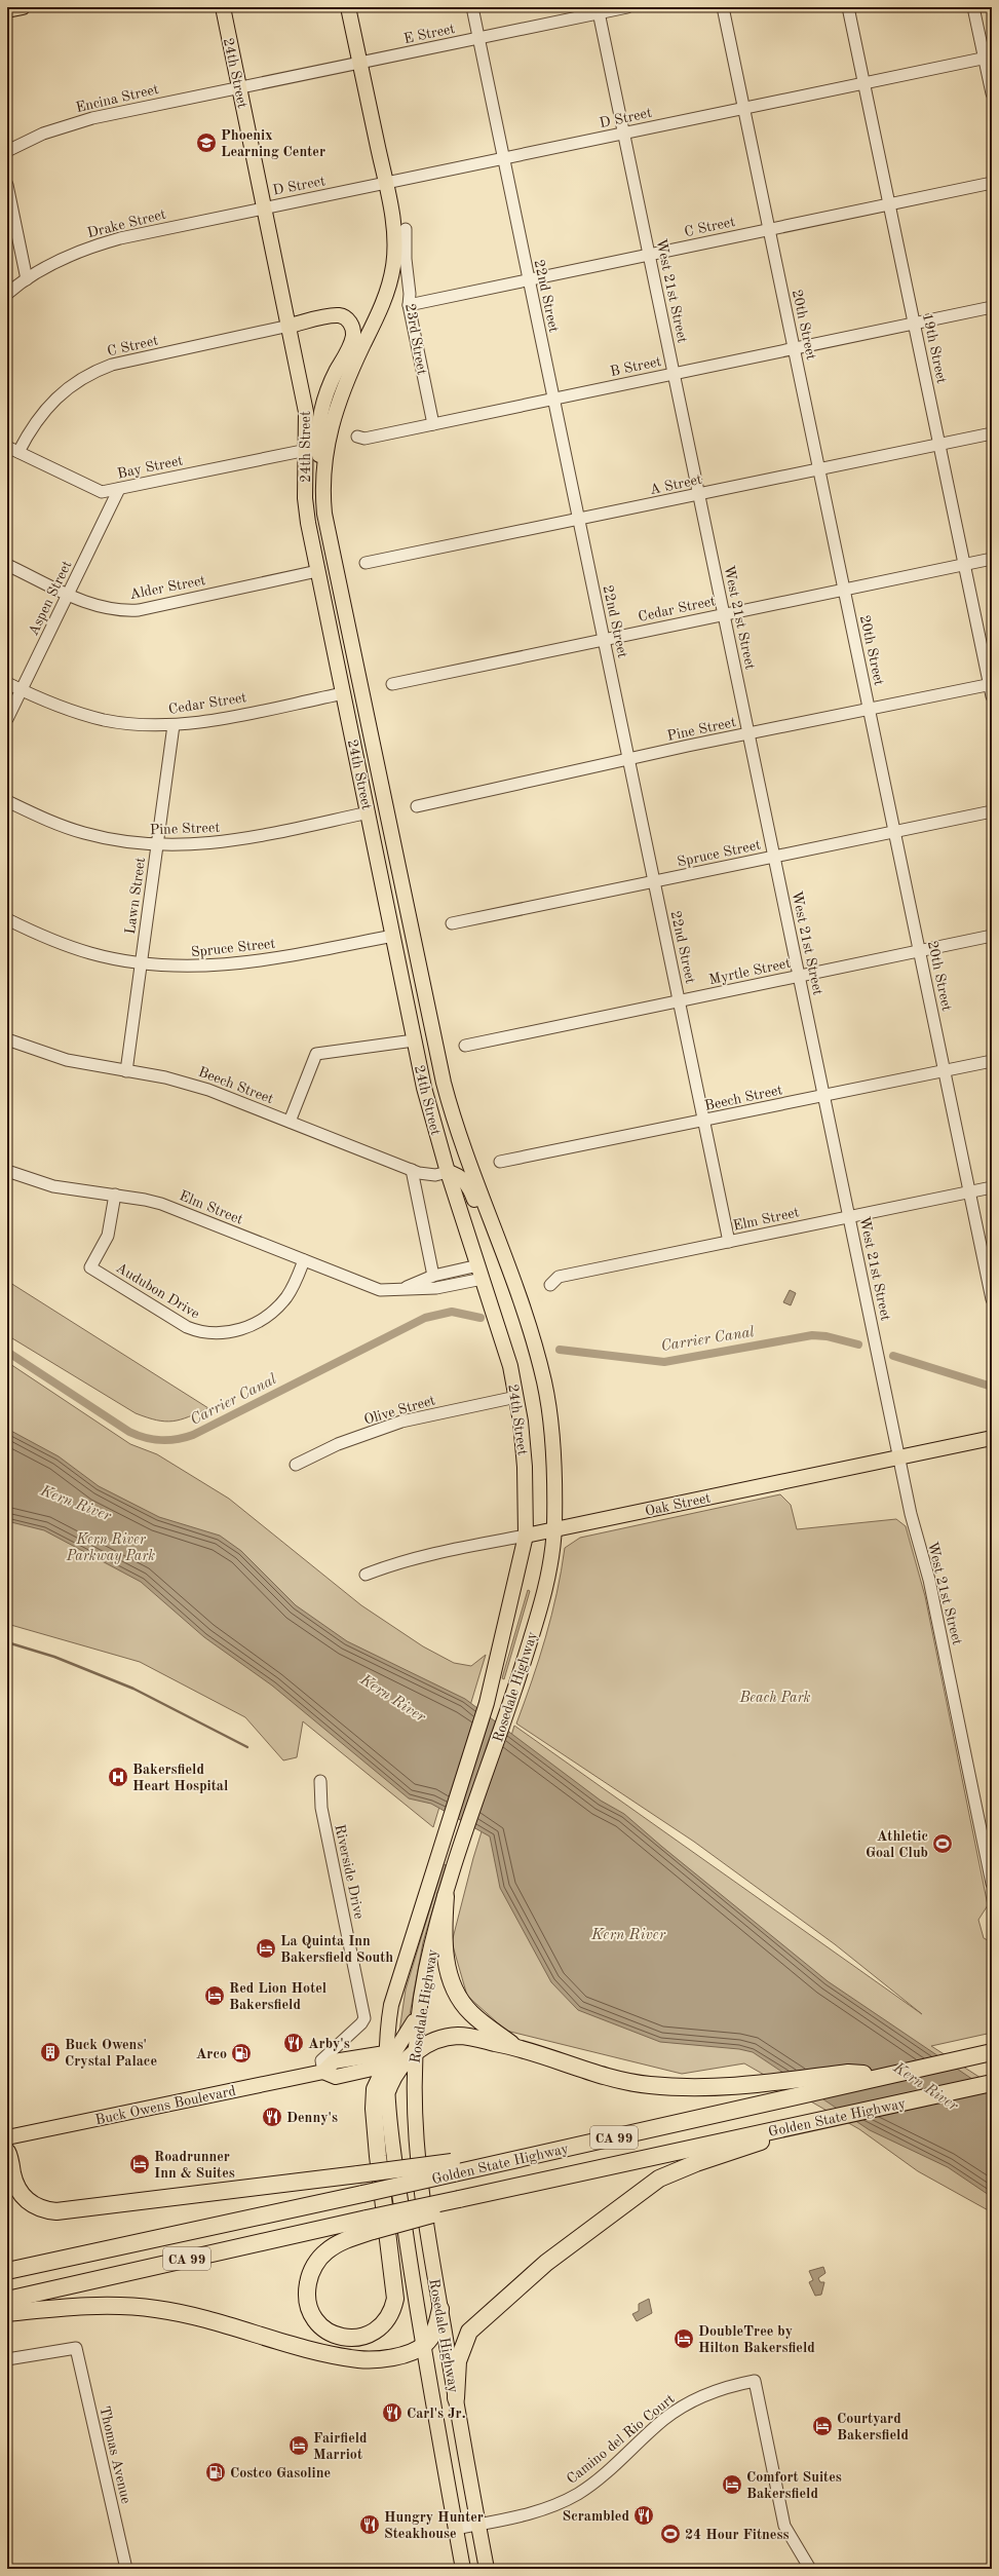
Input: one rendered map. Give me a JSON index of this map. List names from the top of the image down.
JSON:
{
  "streets": {
    "highway": ["Golden State Highway", "CA 99"],
    "main road": [
      "24th Street",
      "Oak Street",
      "Rosedale Highway",
      "Buck Owens Boulevard"
    ],
    "street": [
      "E Street",
      "Encina Street",
      "D Street",
      "Drake Street",
      "C Street",
      "West 21st Street",
      "22nd Street",
      "20th Street",
      "23rd Street",
      "19th Street",
      "B Street",
      "Bay Street",
      "A Street",
      "Alder Street",
      "Aspen Street",
      "Cedar Street",
      "Pine Street",
      "Spruce Street",
      "Lawn Street",
      "Myrtle Street",
      "Beech Street",
      "Elm Street",
      "Audubon Drive",
      "Olive Street",
      "Riverside Drive",
      "Camino del Rio Court",
      "Thomas Avenue"
    ]
  },
  "crossings": [
    ["E Street", "24th Street"],
    ["E Street", "Encina Street"],
    ["E Street", "West 21st Street"],
    ["E Street", "22nd Street"],
    ["24th Street", "Encina Street"],
    ["24th Street", "D Street"],
    ["24th Street", "Drake Street"],
    ["24th Street", "C Street"],
    ["24th Street", "Bay Street"],
    ["24th Street", "Alder Street"],
    ["24th Street", "Cedar Street"],
    ["24th Street", "Pine Street"],
    ["24th Street", "Spruce Street"],
    ["24th Street", "Beech Street"],
    ["24th Street", "Elm Street"],
    ["24th Street", "Olive Street"],
    ["24th Street", "Oak Street"],
    ["24th Street", "Rosedale Highway"],
    ["D Street", "Drake Street"],
    ["D Street", "West 21st Street"],
    ["D Street", "22nd Street"],
    ["D Street", "20th Street"],
    ["D Street", "19th Street"],
    ["C Street", "West 21st Street"],
    ["C Street", "22nd Street"],
    ["C Street", "20th Street"],
    ["C Street", "23rd Street"],
    ["C Street", "19th Street"],
    ["C Street", "Bay Street"],
    ["West 21st Street", "B Street"],
    ["West 21st Street", "A Street"],
    ["West 21st Street", "Cedar Street"],
    ["West 21st Street", "Pine Street"],
    ["West 21st Street", "Spruce Street"],
    ["West 21st Street", "Myrtle Street"],
    ["West 21st Street", "Beech Street"],
    ["West 21st Street", "Elm Street"],
    ["West 21st Street", "Oak Street"],
    ["22nd Street", "B Street"],
    ["22nd Street", "A Street"],
    ["22nd Street", "Cedar Street"],
    ["22nd Street", "Pine Street"],
    ["22nd Street", "Spruce Street"],
    ["22nd Street", "Myrtle Street"],
    ["22nd Street", "Beech Street"],
    ["22nd Street", "Elm Street"],
    ["20th Street", "B Street"],
    ["20th Street", "A Street"],
    ["20th Street", "Cedar Street"],
    ["20th Street", "Pine Street"],
    ["20th Street", "Spruce Street"],
    ["20th Street", "Myrtle Street"],
    ["20th Street", "Beech Street"],
    ["20th Street", "Elm Street"],
    ["23rd Street", "B Street"],
    ["19th Street", "B Street"],
    ["19th Street", "A Street"],
    ["19th Street", "Cedar Street"],
    ["19th Street", "Pine Street"],
    ["Bay Street", "Aspen Street"],
    ["Alder Street", "Aspen Street"],
    ["Aspen Street", "Cedar Street"],
    ["Cedar Street", "Lawn Street"],
    ["Pine Street", "Lawn Street"],
    ["Spruce Street", "Lawn Street"],
    ["Lawn Street", "Beech Street"],
    ["Elm Street", "Audubon Drive"],
    ["Oak Street", "Rosedale Highway"],
    ["Rosedale Highway", "Buck Owens Boulevard"],
    ["Rosedale Highway", "Camino del Rio Court"],
    ["Riverside Drive", "Buck Owens Boulevard"],
    ["Golden State Highway", "CA 99"]
  ],
  "water": ["Carrier Canal", "Kern River"],
  "parks": ["Kern River Parkway Park", "Beach Park"],
  "places": {
    "school or university": ["Phoenix Learning Center"],
    "hospital": ["Bakersfield Heart Hospital"],
    "sports": ["Athletic Goal Club", "24 Hour Fitness"],
    "hotel": [
      "La Quinta Inn Bakersfield South",
      "Red Lion Hotel Bakersfield",
      "Roadrunner Inn & Suites",
      "DoubleTree by Hilton Bakersfield",
      "Courtyard Bakersfield",
      "Fairfield Marriot",
      "Comfort Suites Bakersfield"
    ],
    "restaurant": [
      "Arby's",
      "Denny's",
      "Carl's Jr.",
      "Scrambled",
      "Hungry Hunter Steakhouse"
    ],
    "building": ["Buck Owens' Crystal Palace"],
    "fuel station": ["Arco", "Costco Gasoline"]
  }
}
